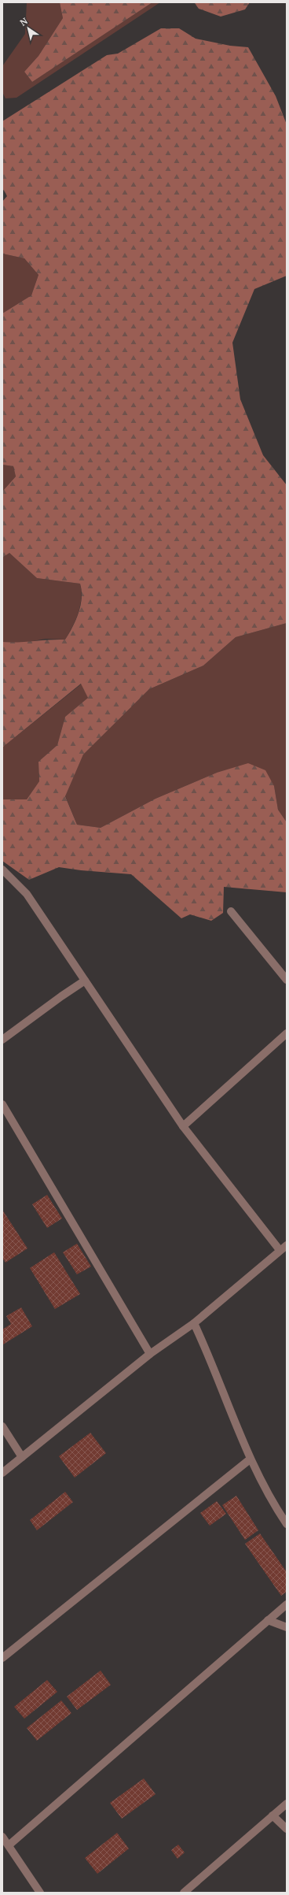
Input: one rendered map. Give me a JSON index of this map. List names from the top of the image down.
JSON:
{
  "north": "top left"
}
